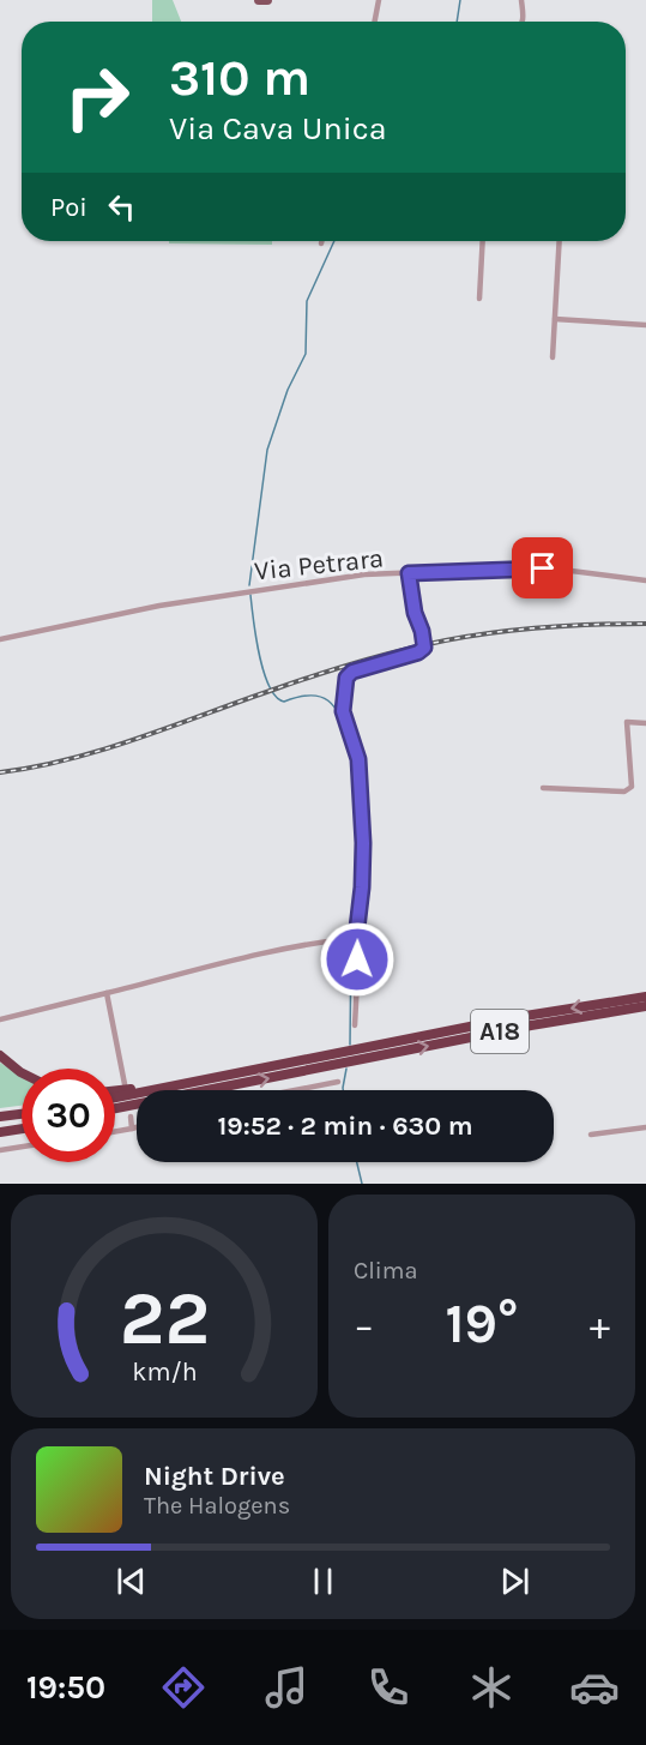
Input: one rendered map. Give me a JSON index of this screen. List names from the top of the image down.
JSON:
{
  "streets": {
    "highway": ["A18"],
    "street": ["Via Petrara"]
  },
  "page": {
    "turn": ["310 m", "Via Cava Unica"],
    "then": "Poi",
    "limit": "30",
    "trip": "19:52 · 2 min · 630 m",
    "tile": "Clima",
    "heat": ["−", "19°", "+"],
    "song": ["Night Drive", "The Halogens"],
    "tabs": "19:50",
    "gauge": ["22", "km/h"]
  }
}
